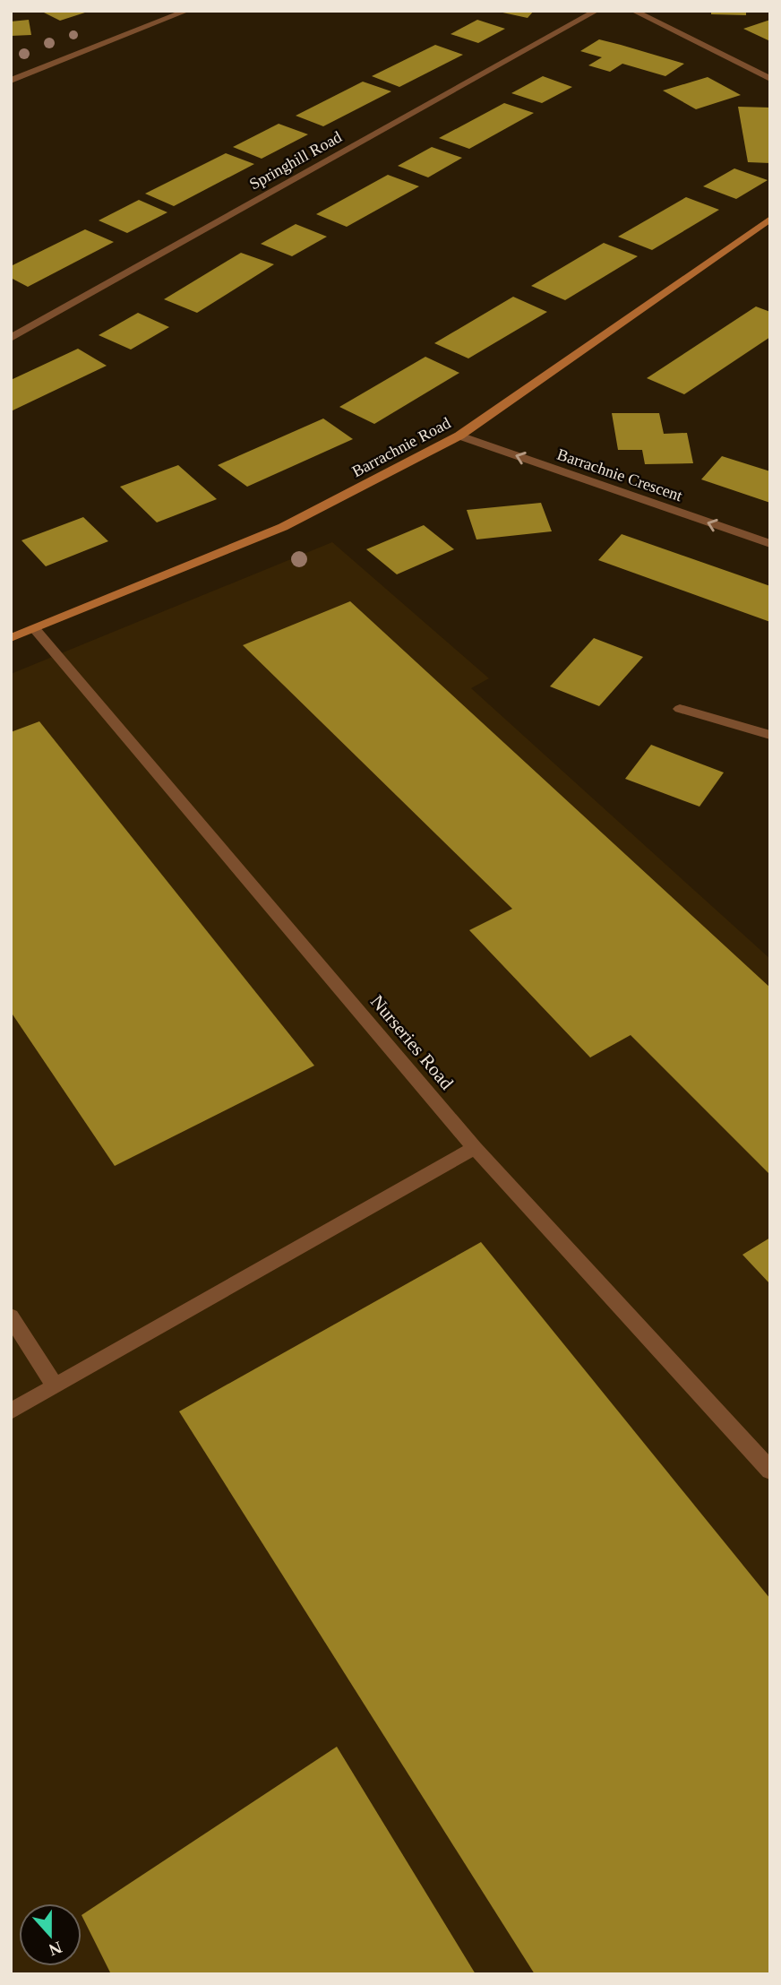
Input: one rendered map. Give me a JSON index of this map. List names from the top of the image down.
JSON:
{
  "streets": {
    "main road": ["Barrachnie Road"],
    "street": ["Springhill Road", "Barrachnie Crescent", "Nurseries Road"]
  },
  "crossings": [
    ["Barrachnie Road", "Barrachnie Crescent"],
    ["Barrachnie Road", "Nurseries Road"]
  ],
  "one_way": ["Barrachnie Crescent"],
  "north": "bottom"
}
